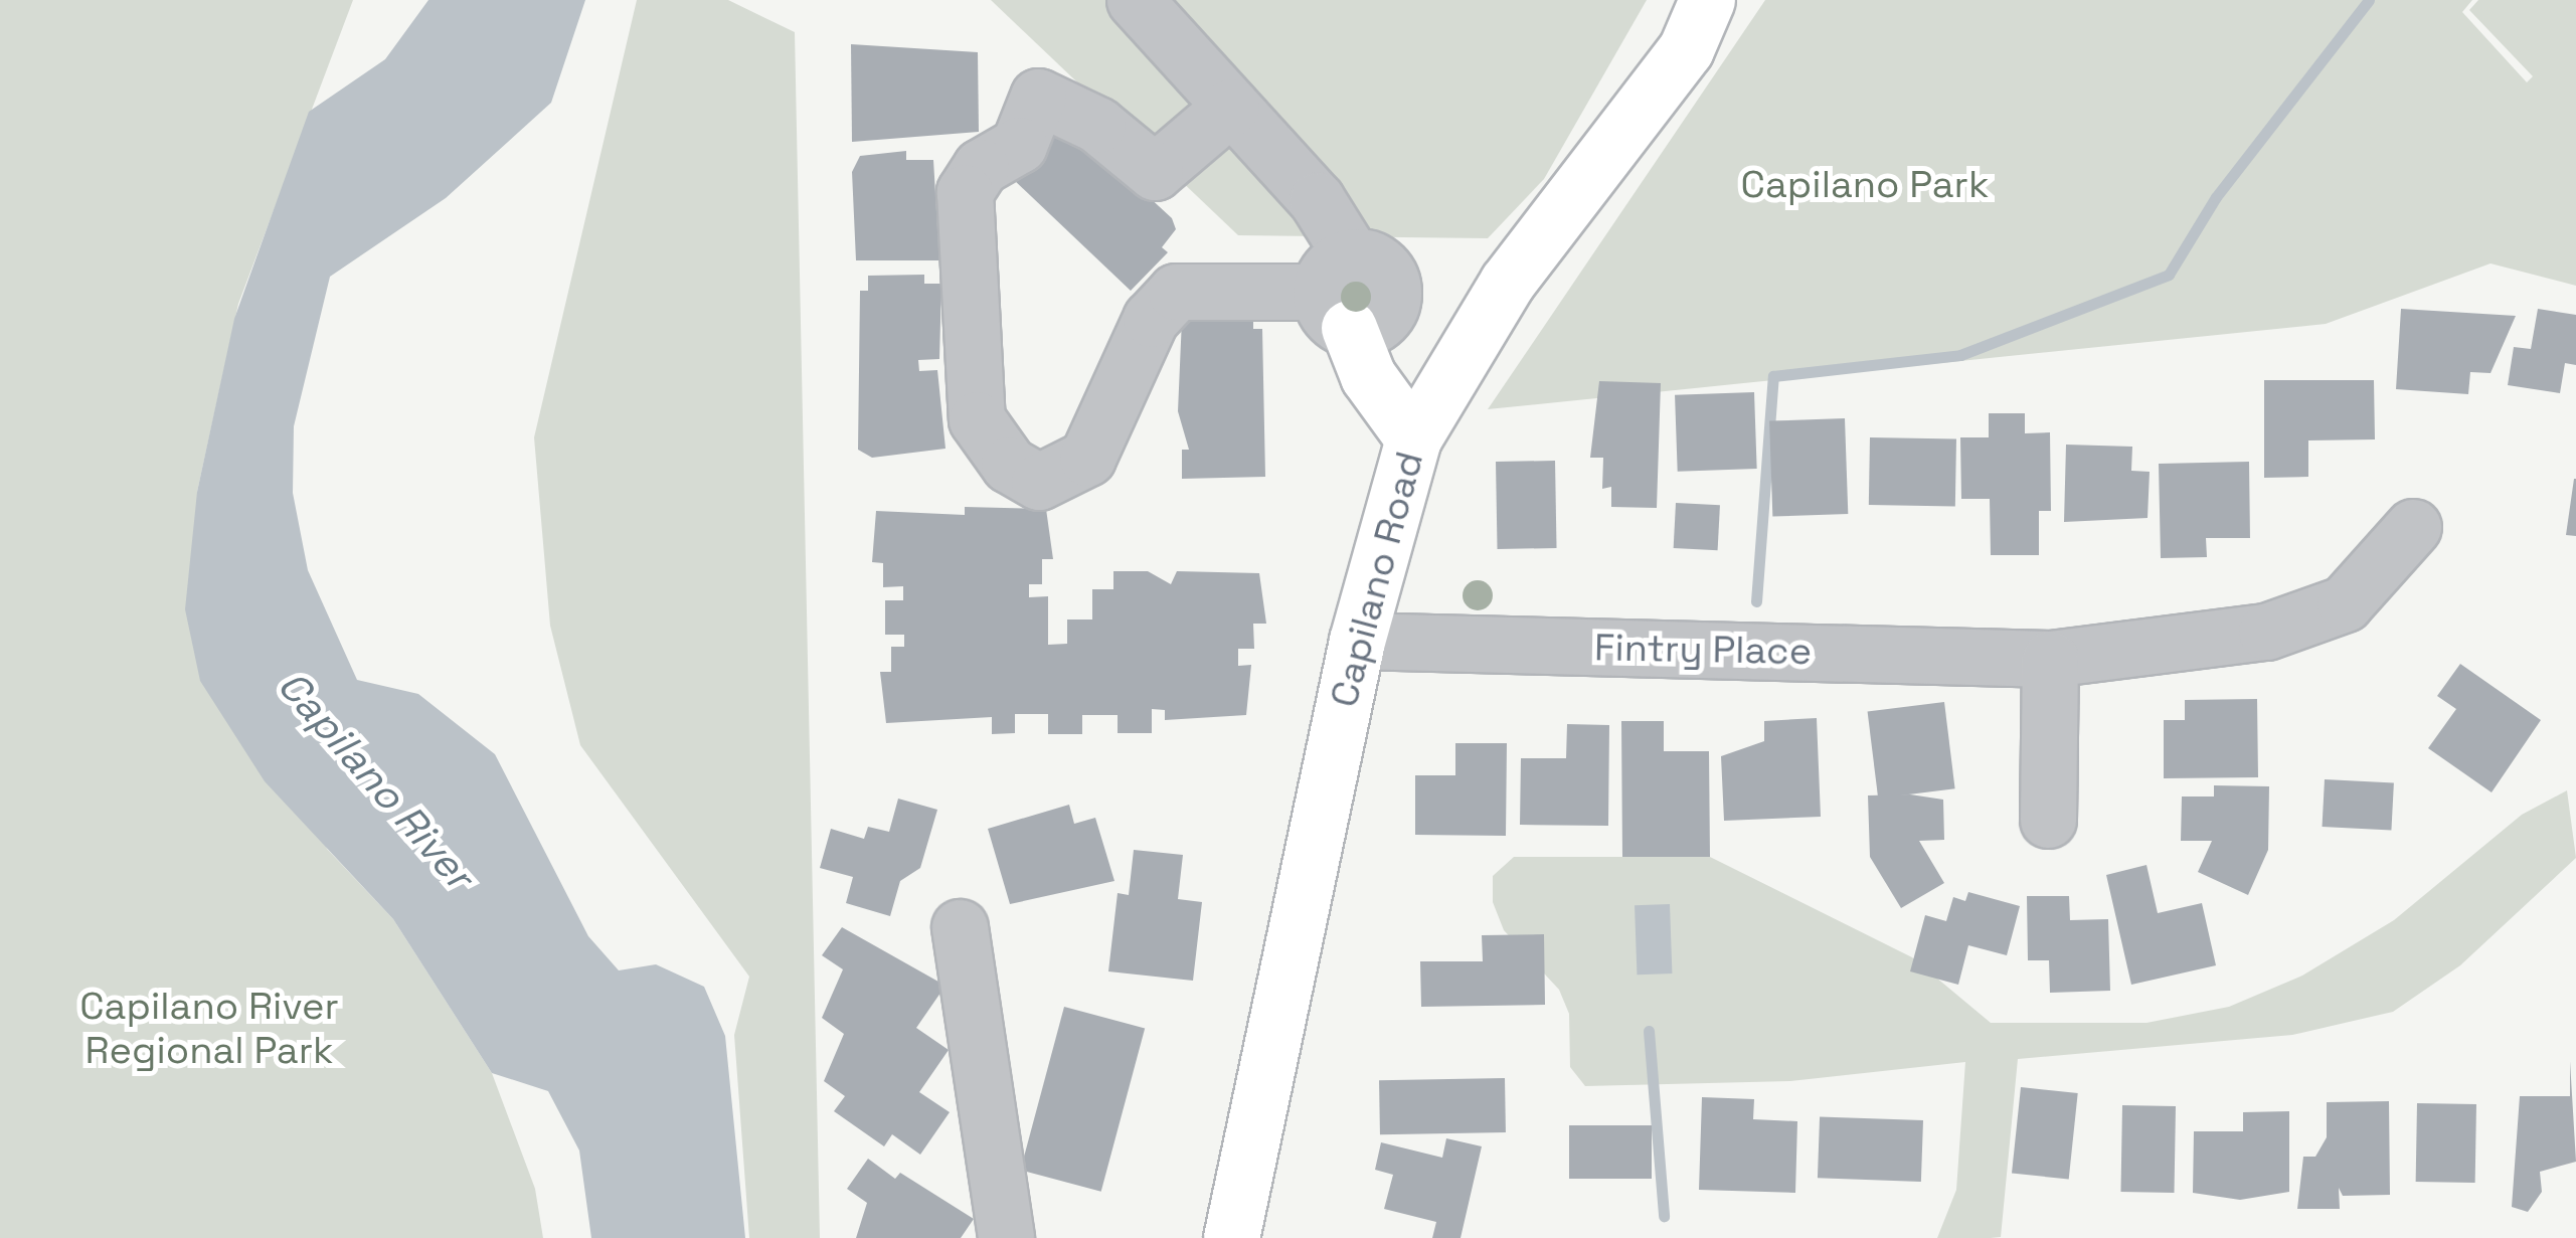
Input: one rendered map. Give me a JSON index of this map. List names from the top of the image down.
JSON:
{
  "streets": {
    "main road": ["Capilano Road"],
    "street": ["Fintry Place"]
  },
  "crossings": [
    ["Capilano Road", "Fintry Place"]
  ],
  "water": ["Capilano River"],
  "parks": ["Capilano Park", "Capilano River Regional Park"]
}
